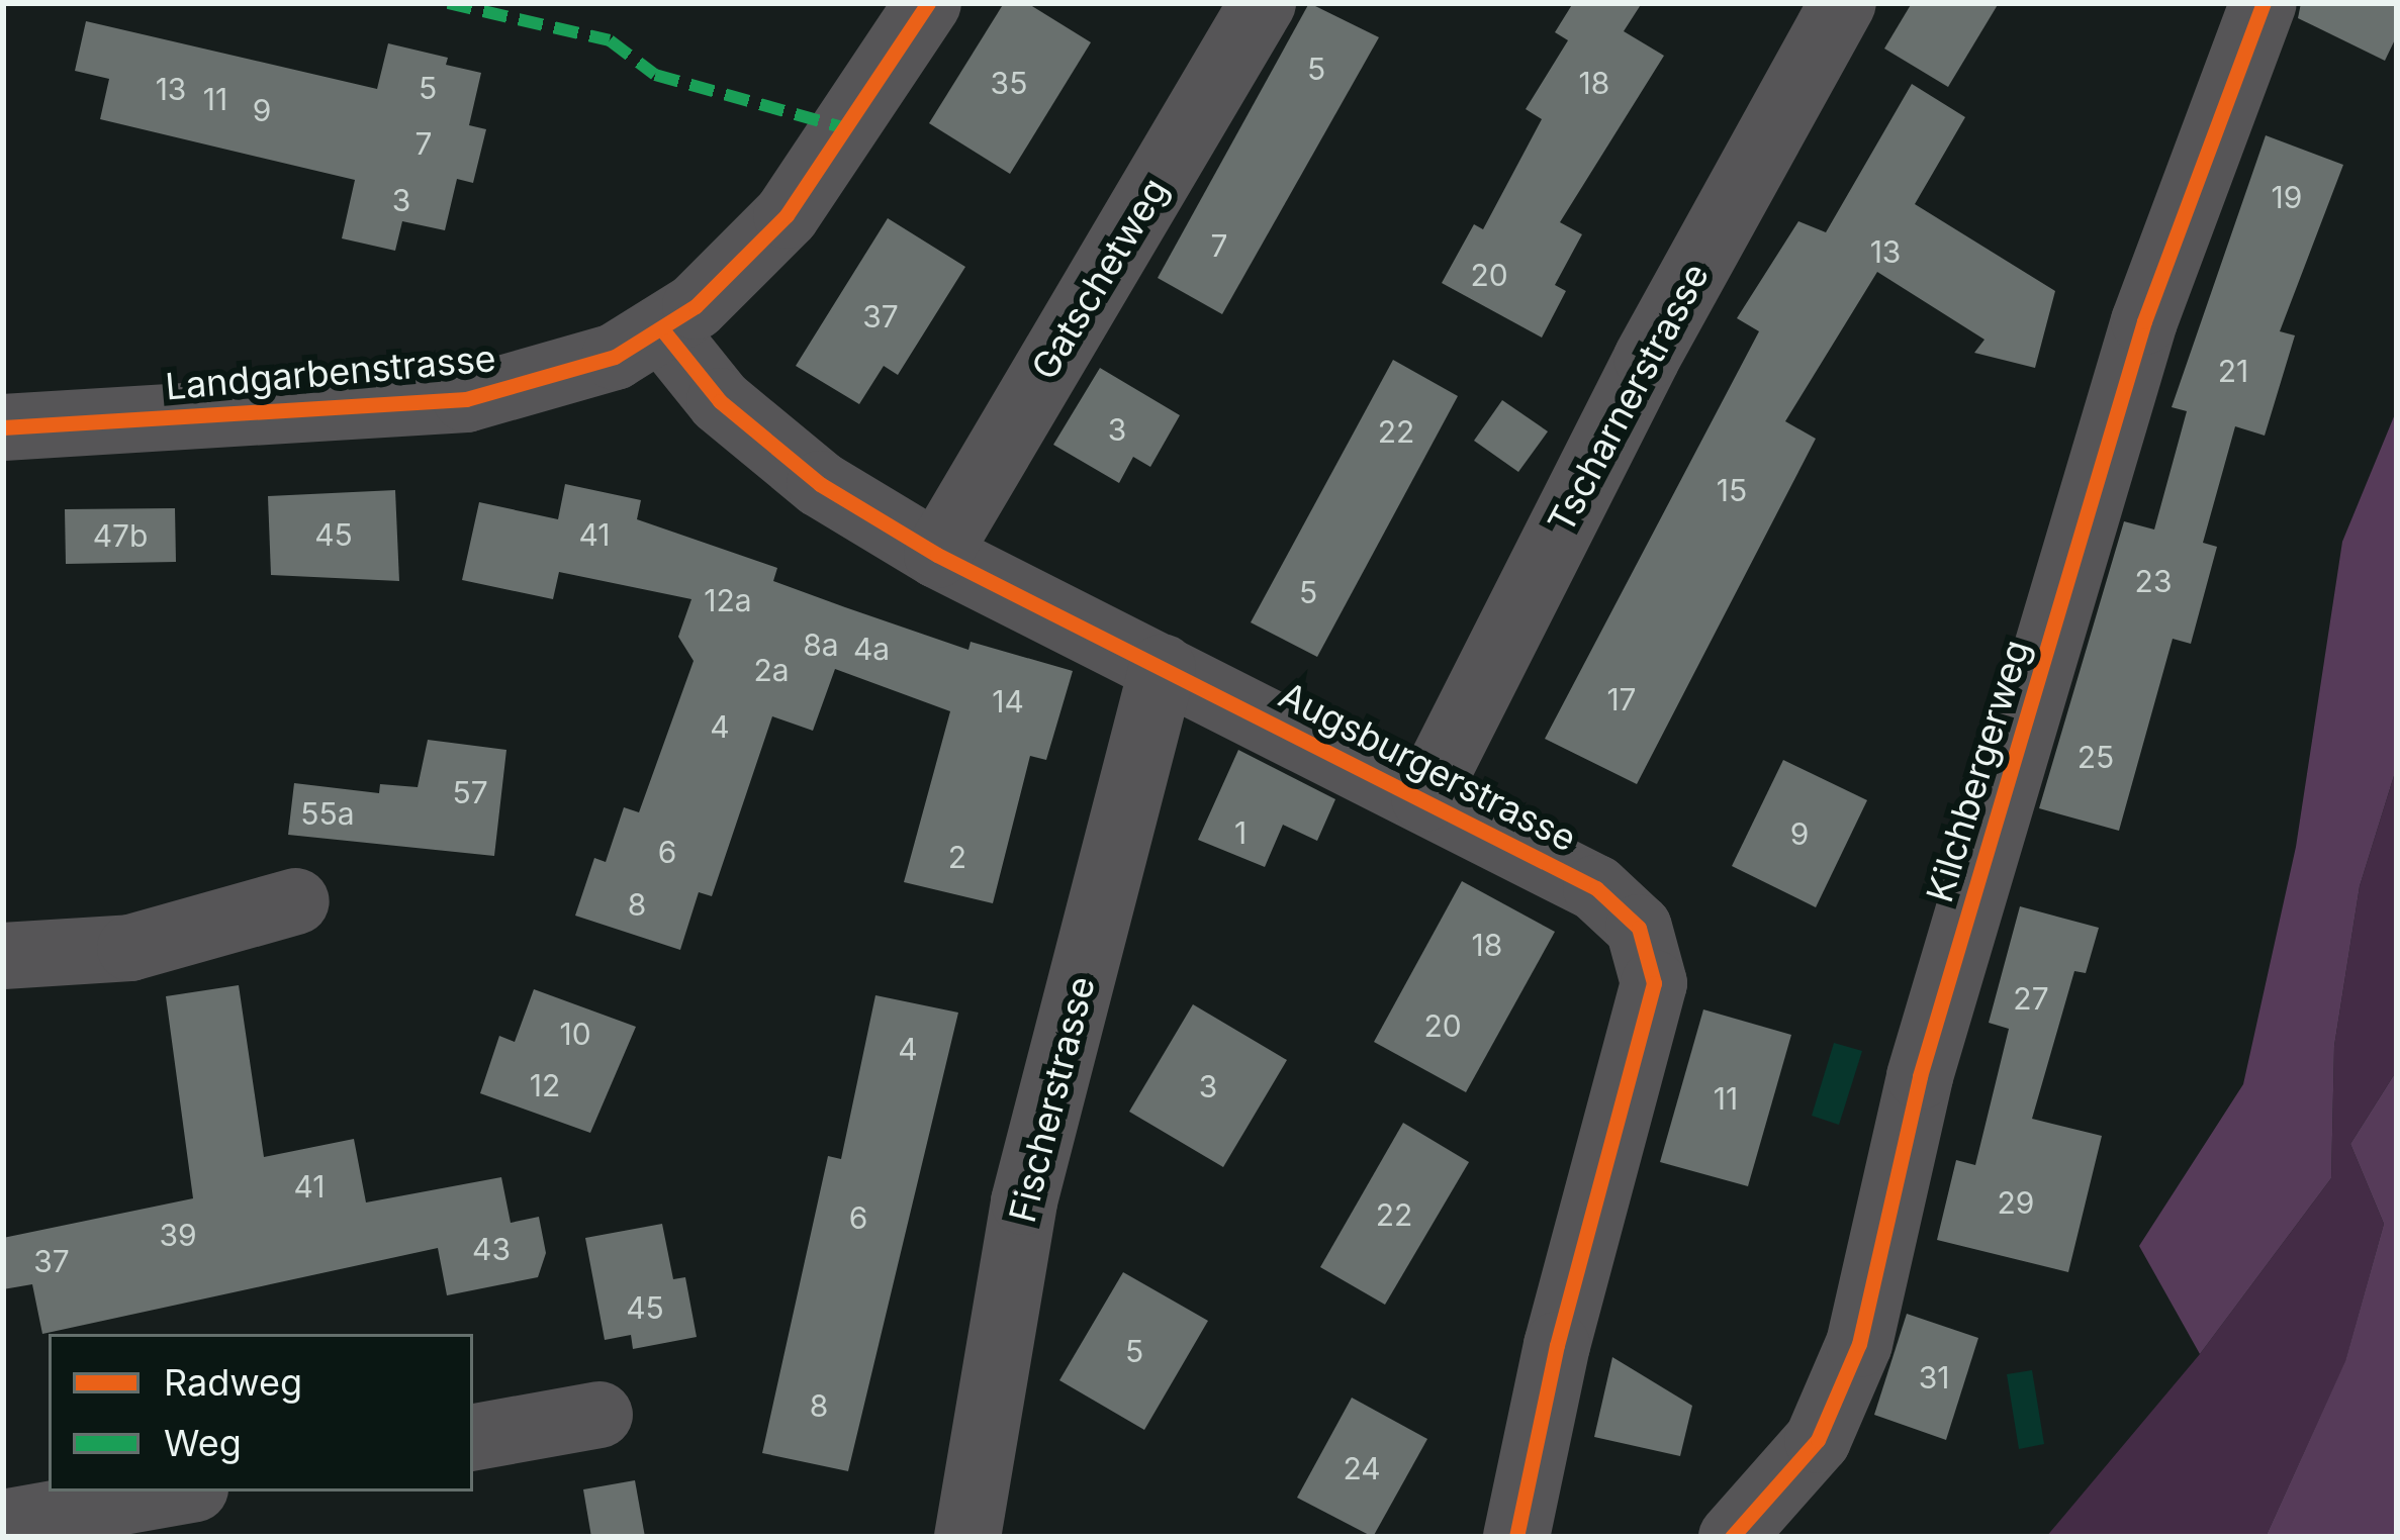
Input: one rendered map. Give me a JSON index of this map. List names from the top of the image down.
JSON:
{
  "streets": {
    "street": [
      "Gatschetweg",
      "Landgarbenstrasse",
      "Tscharnerstrasse",
      "Augsburgerstrasse",
      "Kilchbergerweg",
      "Fischerstrasse"
    ]
  },
  "crossings": [
    ["Gatschetweg", "Augsburgerstrasse"],
    ["Landgarbenstrasse", "Augsburgerstrasse"],
    ["Tscharnerstrasse", "Augsburgerstrasse"],
    ["Augsburgerstrasse", "Fischerstrasse"]
  ],
  "house_numbers": [
    "5",
    "35",
    "18",
    "5",
    "13",
    "11",
    "9",
    "7",
    "19",
    "3",
    "7",
    "13",
    "20",
    "37",
    "21",
    "3",
    "22",
    "15",
    "45",
    "41",
    "47b",
    "23",
    "5",
    "12a",
    "8a",
    "4a",
    "2a",
    "17",
    "14",
    "4",
    "25",
    "57",
    "55a",
    "1",
    "9",
    "6",
    "2",
    "8",
    "18",
    "27",
    "20",
    "10",
    "4",
    "12",
    "3",
    "11",
    "41",
    "29",
    "22",
    "6",
    "39",
    "43",
    "37",
    "45",
    "5",
    "31",
    "8",
    "24"
  ],
  "legend": ["Radweg", "Weg"]
}
